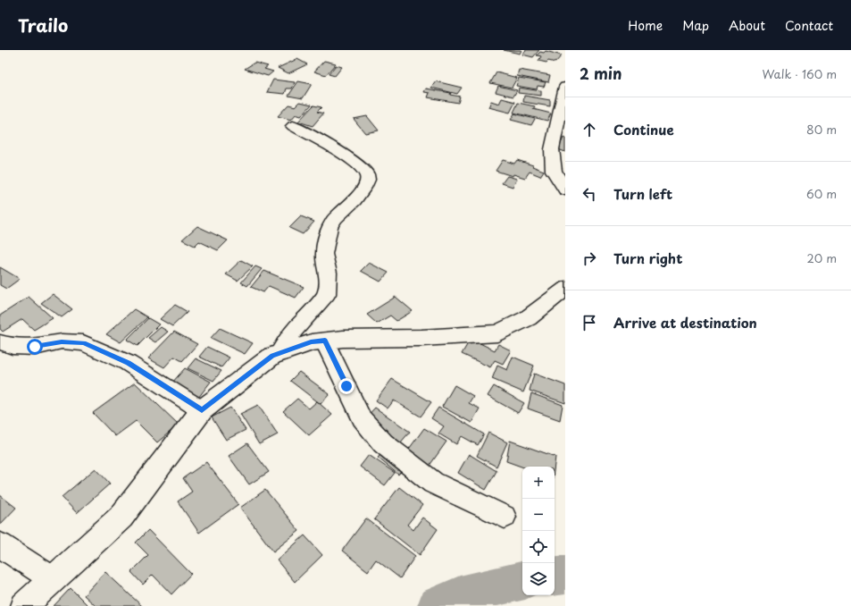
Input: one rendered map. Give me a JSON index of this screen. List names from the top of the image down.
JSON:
{
  "page": {
    "header": "Trailo",
    "nav": [
      "Home",
      "Map",
      "About",
      "Contact"
    ],
    "heading": ["2 min", "Walk · 160 m"],
    "list": [
      ["Continue", "80 m"],
      ["Turn left", "60 m"],
      ["Turn right", "20 m"],
      "Arrive at destination"
    ],
    "map_buttons": ["+", "−"]
  }
}
